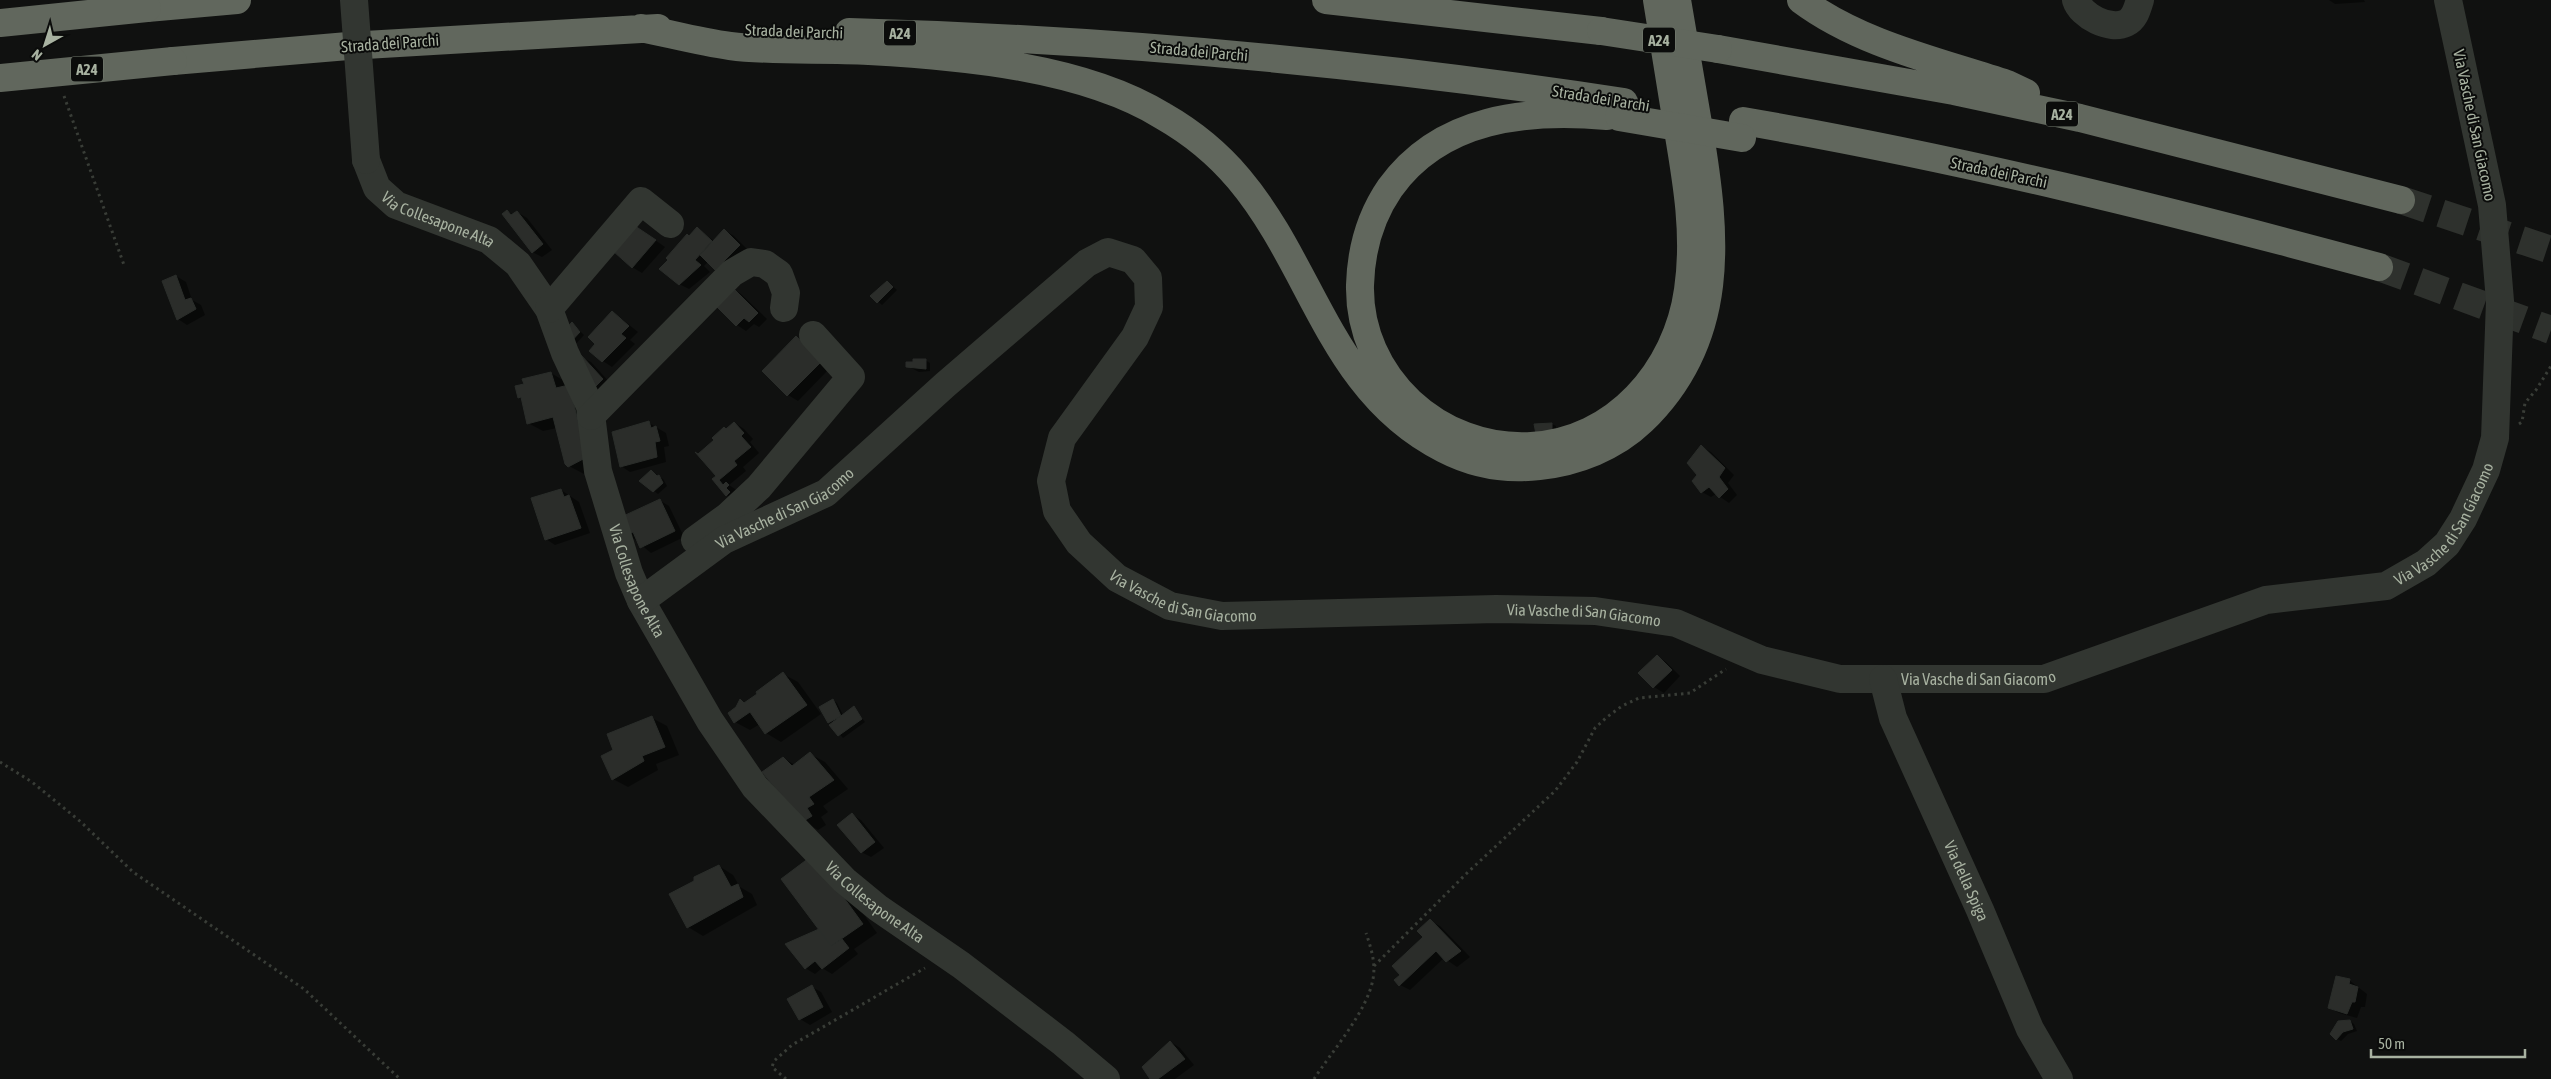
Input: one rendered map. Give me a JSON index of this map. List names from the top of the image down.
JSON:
{
  "streets": {
    "highway": ["Strada dei Parchi", "A24"],
    "street": ["Via Vasche di San Giacomo", "Via Collesapone Alta", "Via della Spiga"]
  },
  "crossings": [
    ["Via Vasche di San Giacomo", "Via Collesapone Alta"],
    ["Via Vasche di San Giacomo", "Via della Spiga"]
  ],
  "scale_bar": "50 m",
  "north": "bottom left"
}
